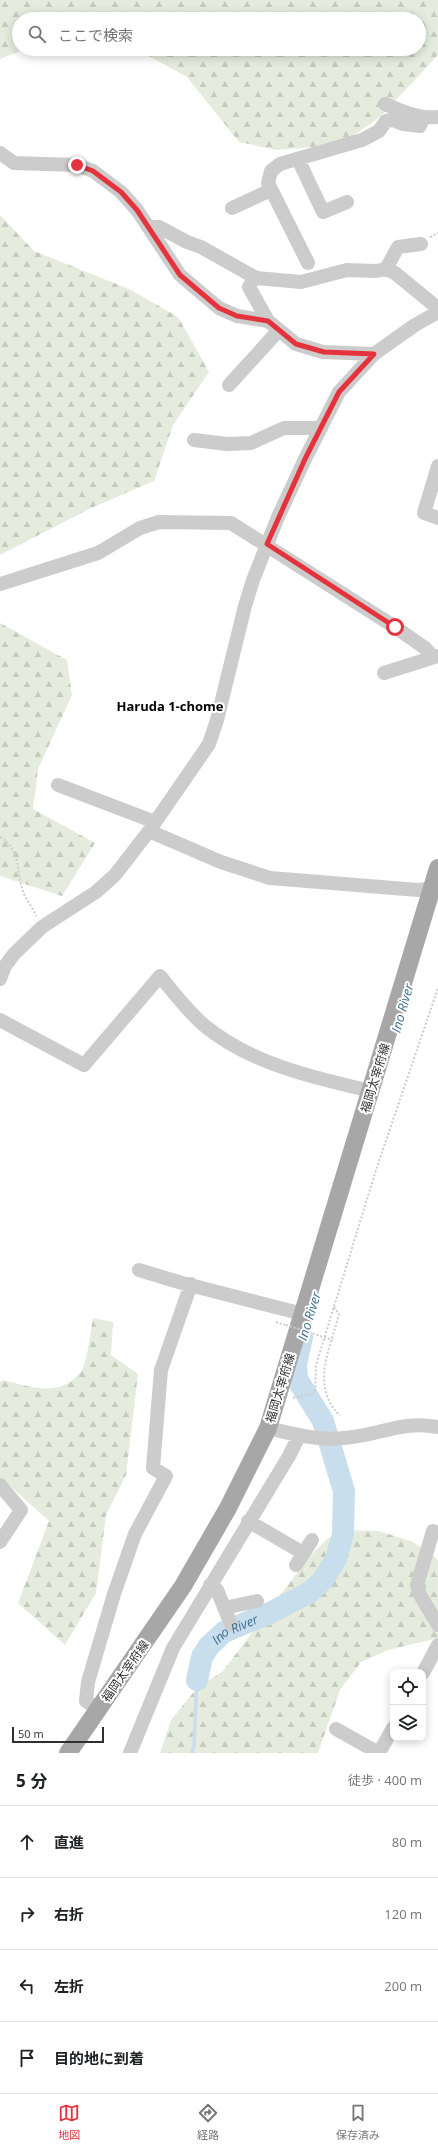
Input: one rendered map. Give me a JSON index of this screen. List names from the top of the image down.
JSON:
{
  "streets": {
    "main road": ["福岡太宰府線"]
  },
  "districts": ["Haruda 1-chome"],
  "water": ["Ino River"],
  "scale_bar": "50 m",
  "page": {
    "search": "ここで検索",
    "scale": "50 m",
    "heading": ["5 分", "徒歩 · 400 m"],
    "list": [
      ["直進", "80 m"],
      ["右折", "120 m"],
      ["左折", "200 m"],
      "目的地に到着"
    ],
    "nav": ["地図", "経路", "保存済み"]
  }
}
